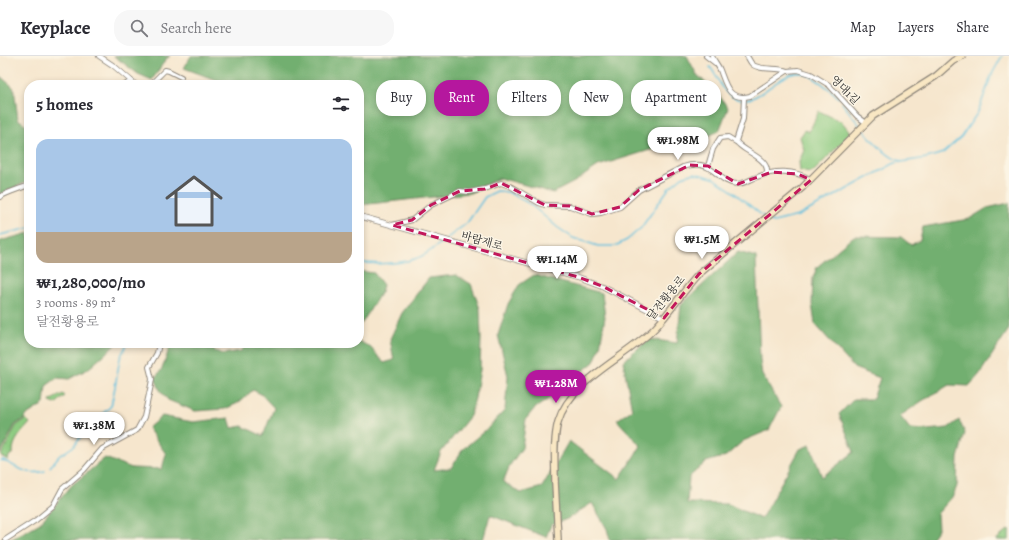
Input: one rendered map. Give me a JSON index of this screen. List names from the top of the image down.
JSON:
{
  "streets": {
    "main road": ["달전황용로"],
    "street": ["영대1길", "바람재로"]
  },
  "crossings": [
    ["영대1길", "달전황용로"],
    ["바람재로", "달전황용로"]
  ],
  "page": {
    "header": "Keyplace",
    "search": "Search here",
    "nav": ["Map", "Layers", "Share"],
    "chip": [
      "Buy",
      "Rent",
      "Filters",
      "New",
      "Apartment"
    ],
    "heading": "5 homes",
    "price": [
      "₩1.98M",
      "₩1.5M",
      "₩1.14M",
      "₩1.28M",
      "₩1.38M"
    ],
    "list": [
      {
        "name": "₩1,280,000/mo",
        "note": "3 rooms · 89 m² · 달전황용로"
      }
    ]
  }
}
